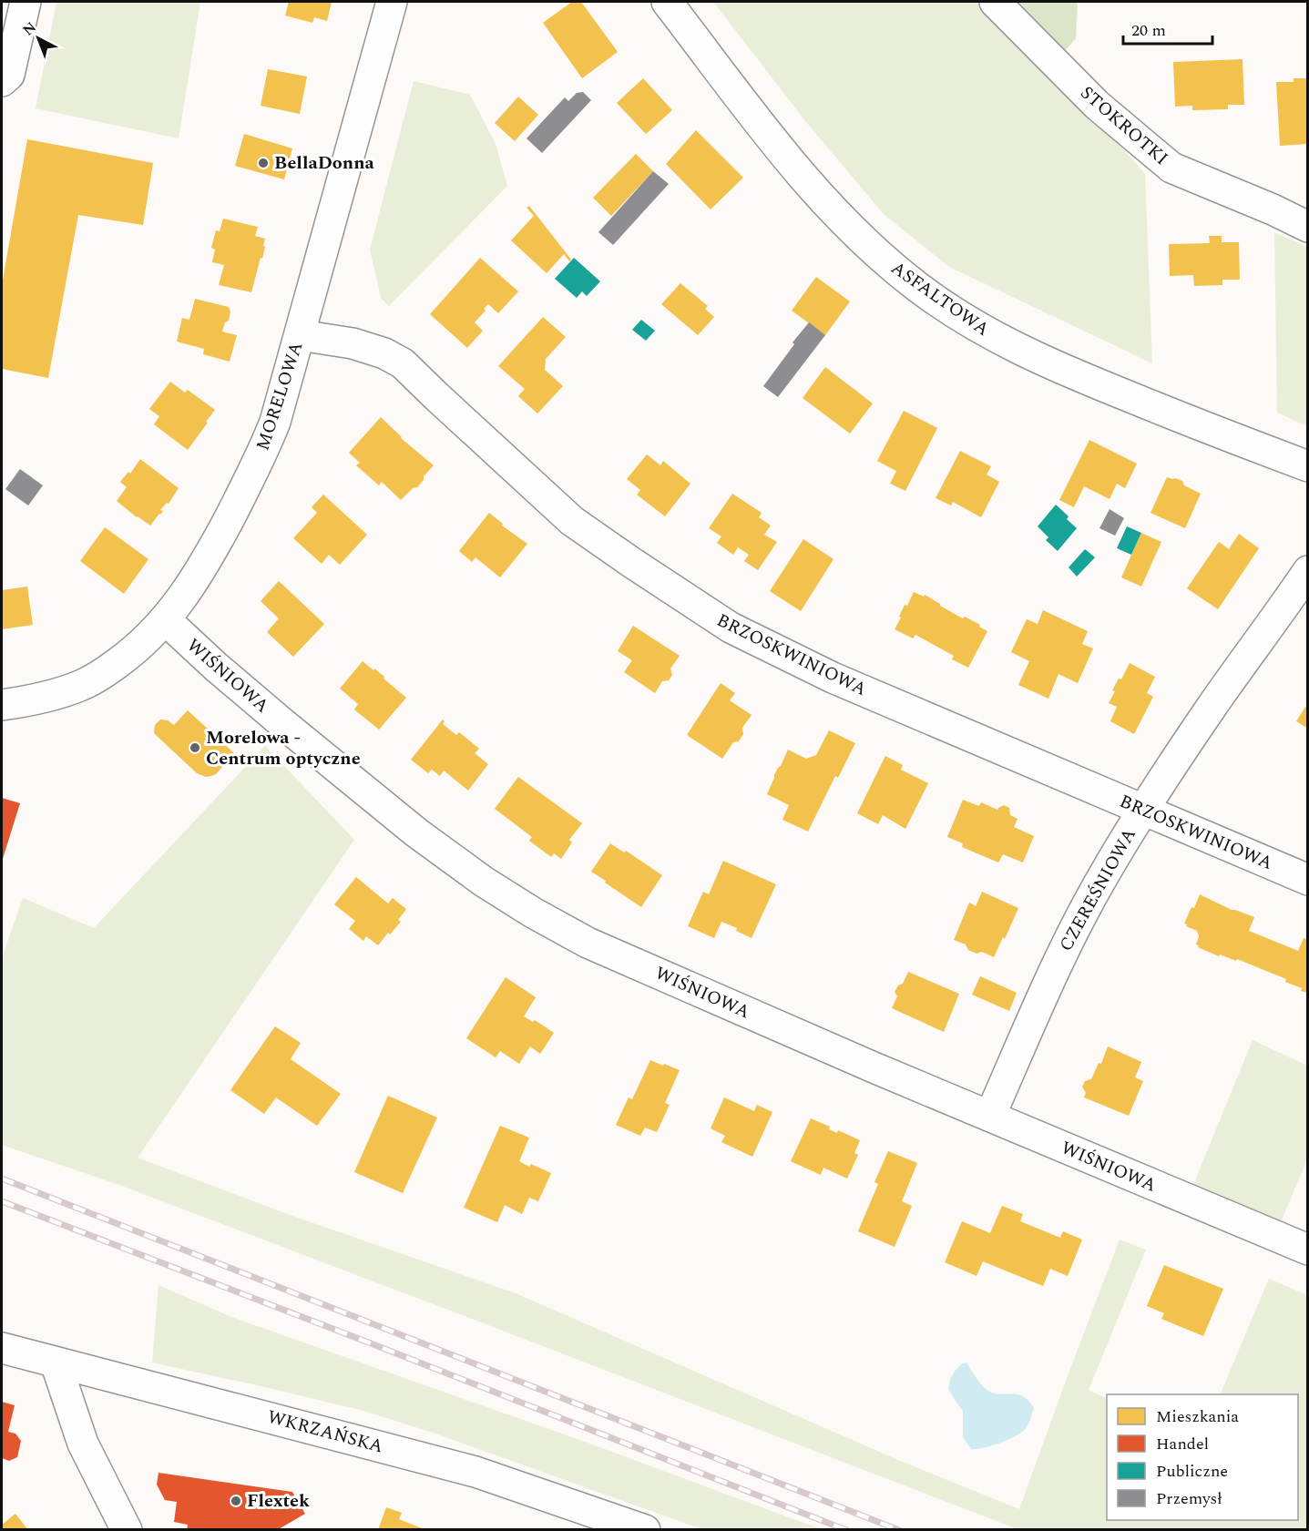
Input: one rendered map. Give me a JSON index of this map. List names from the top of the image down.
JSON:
{
  "streets": {
    "street": [
      "STOKROTKI",
      "ASFALTOWA",
      "MORELOWA",
      "BRZOSKWINIOWA",
      "WIŚNIOWA",
      "CZEREŚNIOWA",
      "WKRZAŃSKA"
    ]
  },
  "crossings": [
    ["MORELOWA", "BRZOSKWINIOWA"],
    ["MORELOWA", "WIŚNIOWA"],
    ["BRZOSKWINIOWA", "CZEREŚNIOWA"],
    ["WIŚNIOWA", "CZEREŚNIOWA"]
  ],
  "places": ["BellaDonna", "Morelowa - Centrum optyczne", "Flextek"],
  "legend": [
    "Mieszkania",
    "Handel",
    "Publiczne",
    "Przemysł"
  ],
  "scale_bar": "20 m",
  "north": "top left"
}
